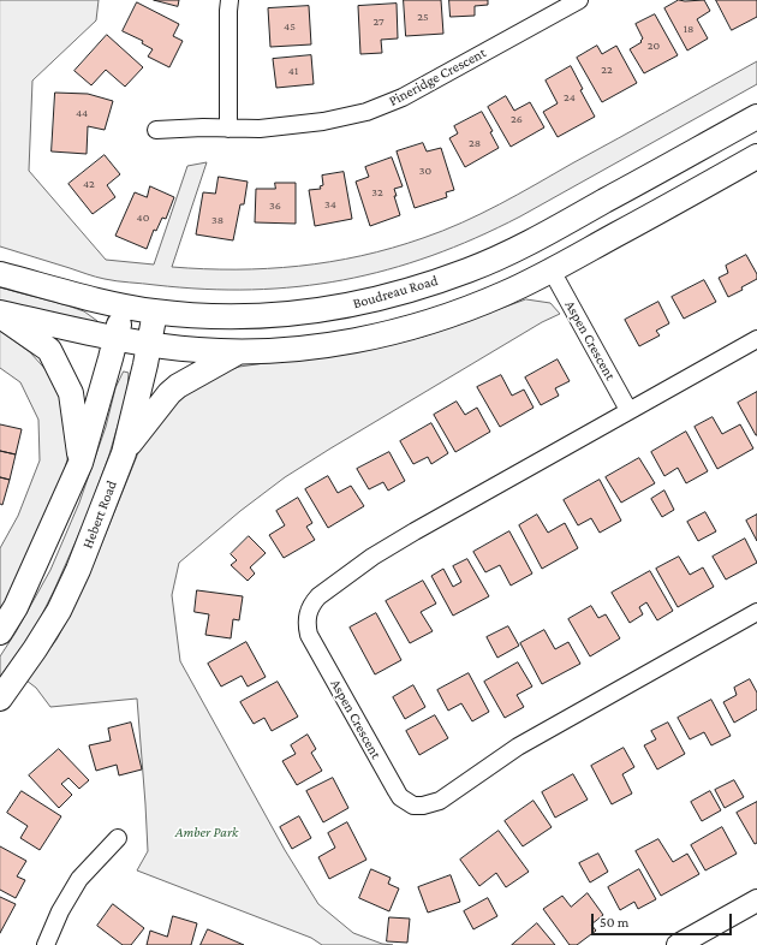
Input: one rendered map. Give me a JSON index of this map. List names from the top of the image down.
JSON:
{
  "streets": {
    "main road": ["Boudreau Road", "Hebert Road"],
    "street": ["Pineridge Crescent", "Aspen Crescent"]
  },
  "crossings": [
    ["Boudreau Road", "Hebert Road"]
  ],
  "parks": ["Amber Park"],
  "house_numbers": [
    "25",
    "27",
    "45",
    "18",
    "20",
    "22",
    "41",
    "24",
    "44",
    "26",
    "28",
    "30",
    "42",
    "32",
    "34",
    "36",
    "40",
    "38"
  ],
  "scale_bar": "50 m"
}
